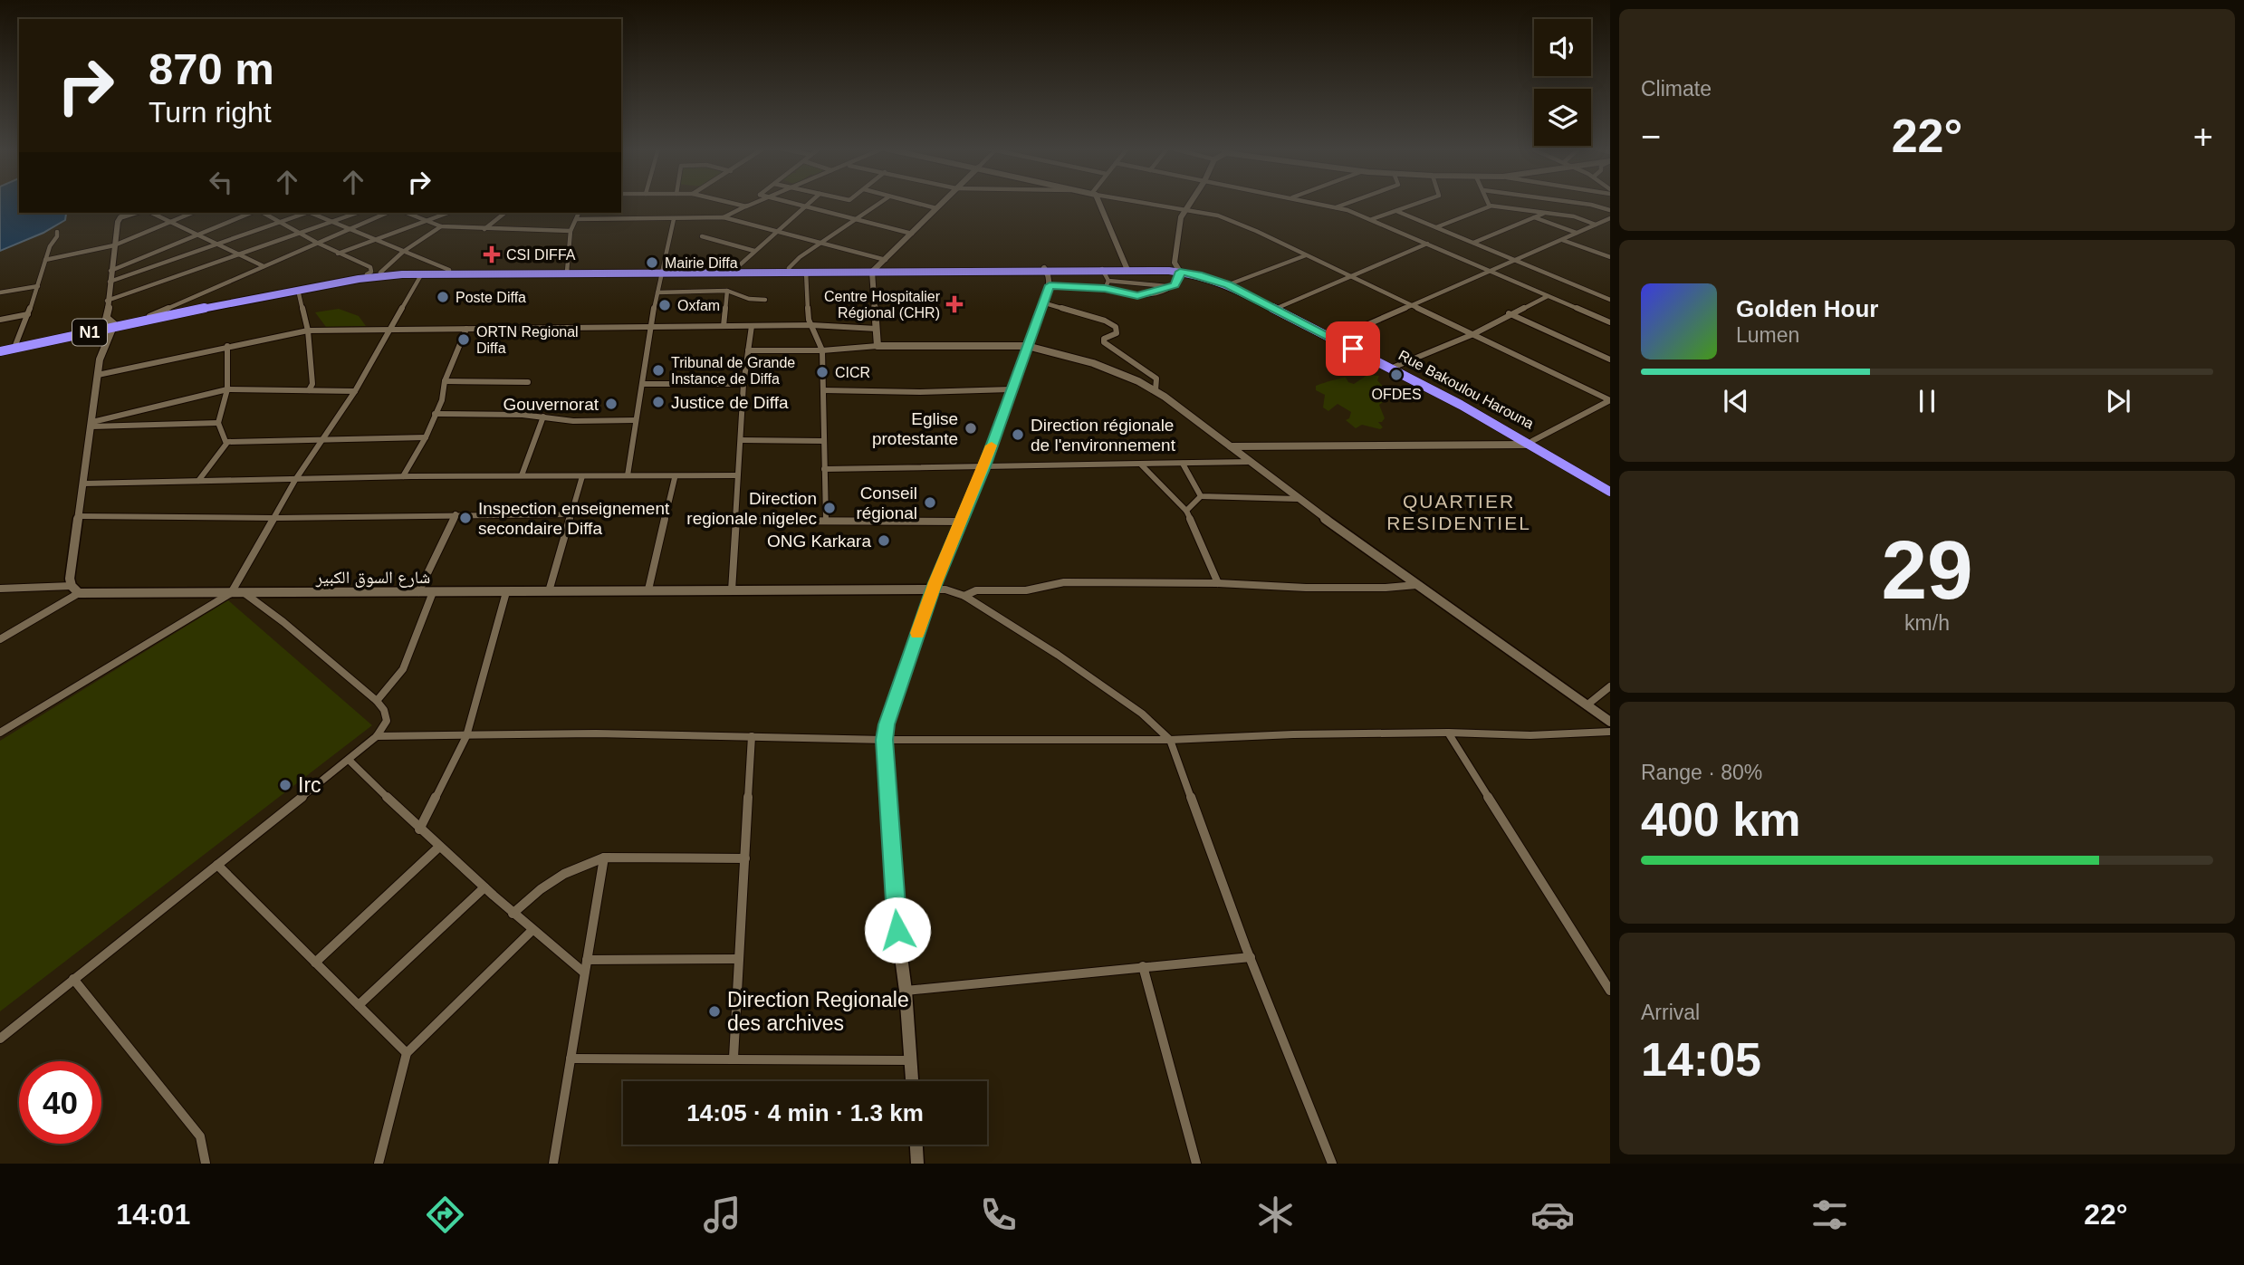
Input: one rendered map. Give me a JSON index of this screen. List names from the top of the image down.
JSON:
{
  "streets": {
    "highway": ["N1", "Rue Bakoulou Harouna"],
    "street": ["شارع السوق الكبير"]
  },
  "crossings": [
    ["N1", "Rue Bakoulou Harouna"]
  ],
  "districts": ["QUARTIER RESIDENTIEL"],
  "places": {
    "health": ["CSI DIFFA", "Centre Hospitalier Régional (CHR)"],
    "other": [
      "Mairie Diffa",
      "Poste Diffa",
      "Oxfam",
      "ORTN Regional Diffa",
      "Tribunal de Grande Instance de Diffa",
      "CICR",
      "OFDES",
      "Justice de Diffa",
      "Gouvernorat",
      "Eglise protestante",
      "Direction régionale de l'environnement",
      "Conseil régional",
      "Direction regionale nigelec",
      "Inspection enseignement secondaire Diffa",
      "ONG Karkara",
      "Irc",
      "Direction Regionale des archives"
    ]
  },
  "page": {
    "tile": [
      "Climate",
      ["29", "km/h"],
      ["Range · 80%", "400 km"],
      ["Arrival", "14:05"]
    ],
    "turn": ["870 m", "Turn right"],
    "heat": ["−", "22°", "+"],
    "song": ["Golden Hour", "Lumen"],
    "limit": "40",
    "trip": "14:05 · 4 min · 1.3 km",
    "tabs": ["14:01", "22°"]
  }
}
